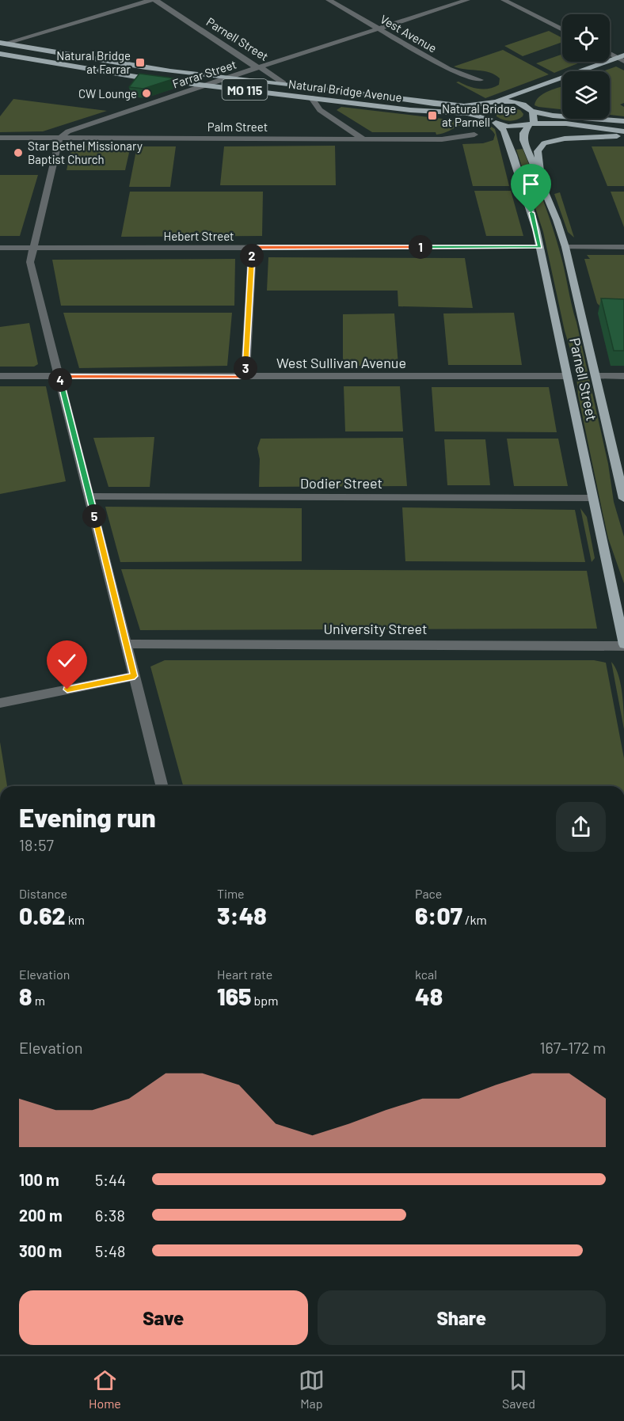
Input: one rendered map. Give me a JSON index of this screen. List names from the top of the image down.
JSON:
{
  "streets": {
    "main road": ["Parnell Street", "MO 115", "Natural Bridge Avenue"],
    "street": [
      "Vest Avenue",
      "Farrar Street",
      "Palm Street",
      "Hebert Street",
      "West Sullivan Avenue",
      "Dodier Street",
      "University Street"
    ]
  },
  "crossings": [
    ["Vest Avenue", "Farrar Street"],
    ["Parnell Street", "Farrar Street"],
    ["Parnell Street", "MO 115"],
    ["Parnell Street", "Natural Bridge Avenue"],
    ["Parnell Street", "Hebert Street"],
    ["Parnell Street", "West Sullivan Avenue"],
    ["Parnell Street", "Dodier Street"],
    ["Parnell Street", "University Street"],
    ["Farrar Street", "Natural Bridge Avenue"],
    ["Farrar Street", "Palm Street"],
    ["MO 115", "Natural Bridge Avenue"]
  ],
  "places": {
    "transit": ["Natural Bridge at Farrar", "Natural Bridge at Parnell"],
    "other": ["CW Lounge", "Star Bethel Missionary Baptist Church"]
  },
  "page": {
    "pins": [
      "1",
      "2",
      "3",
      "4",
      "5"
    ],
    "heading": ["Evening run", "18:57"],
    "stats": [
      ["Distance", "0.62 km"],
      ["Time", "3:48"],
      ["Pace", "6:07 /km"],
      ["Elevation", "8 m"],
      ["Heart rate", "165 bpm"],
      ["kcal", "48"]
    ],
    "chart": ["Elevation", "167–172 m"],
    "list": [
      {
        "name": "100 m",
        "note": "5:44"
      },
      {
        "name": "200 m",
        "note": "6:38"
      },
      {
        "name": "300 m",
        "note": "5:48"
      }
    ],
    "buttons": ["Save", "Share"],
    "tabs": ["Home", "Map", "Saved"]
  }
}
